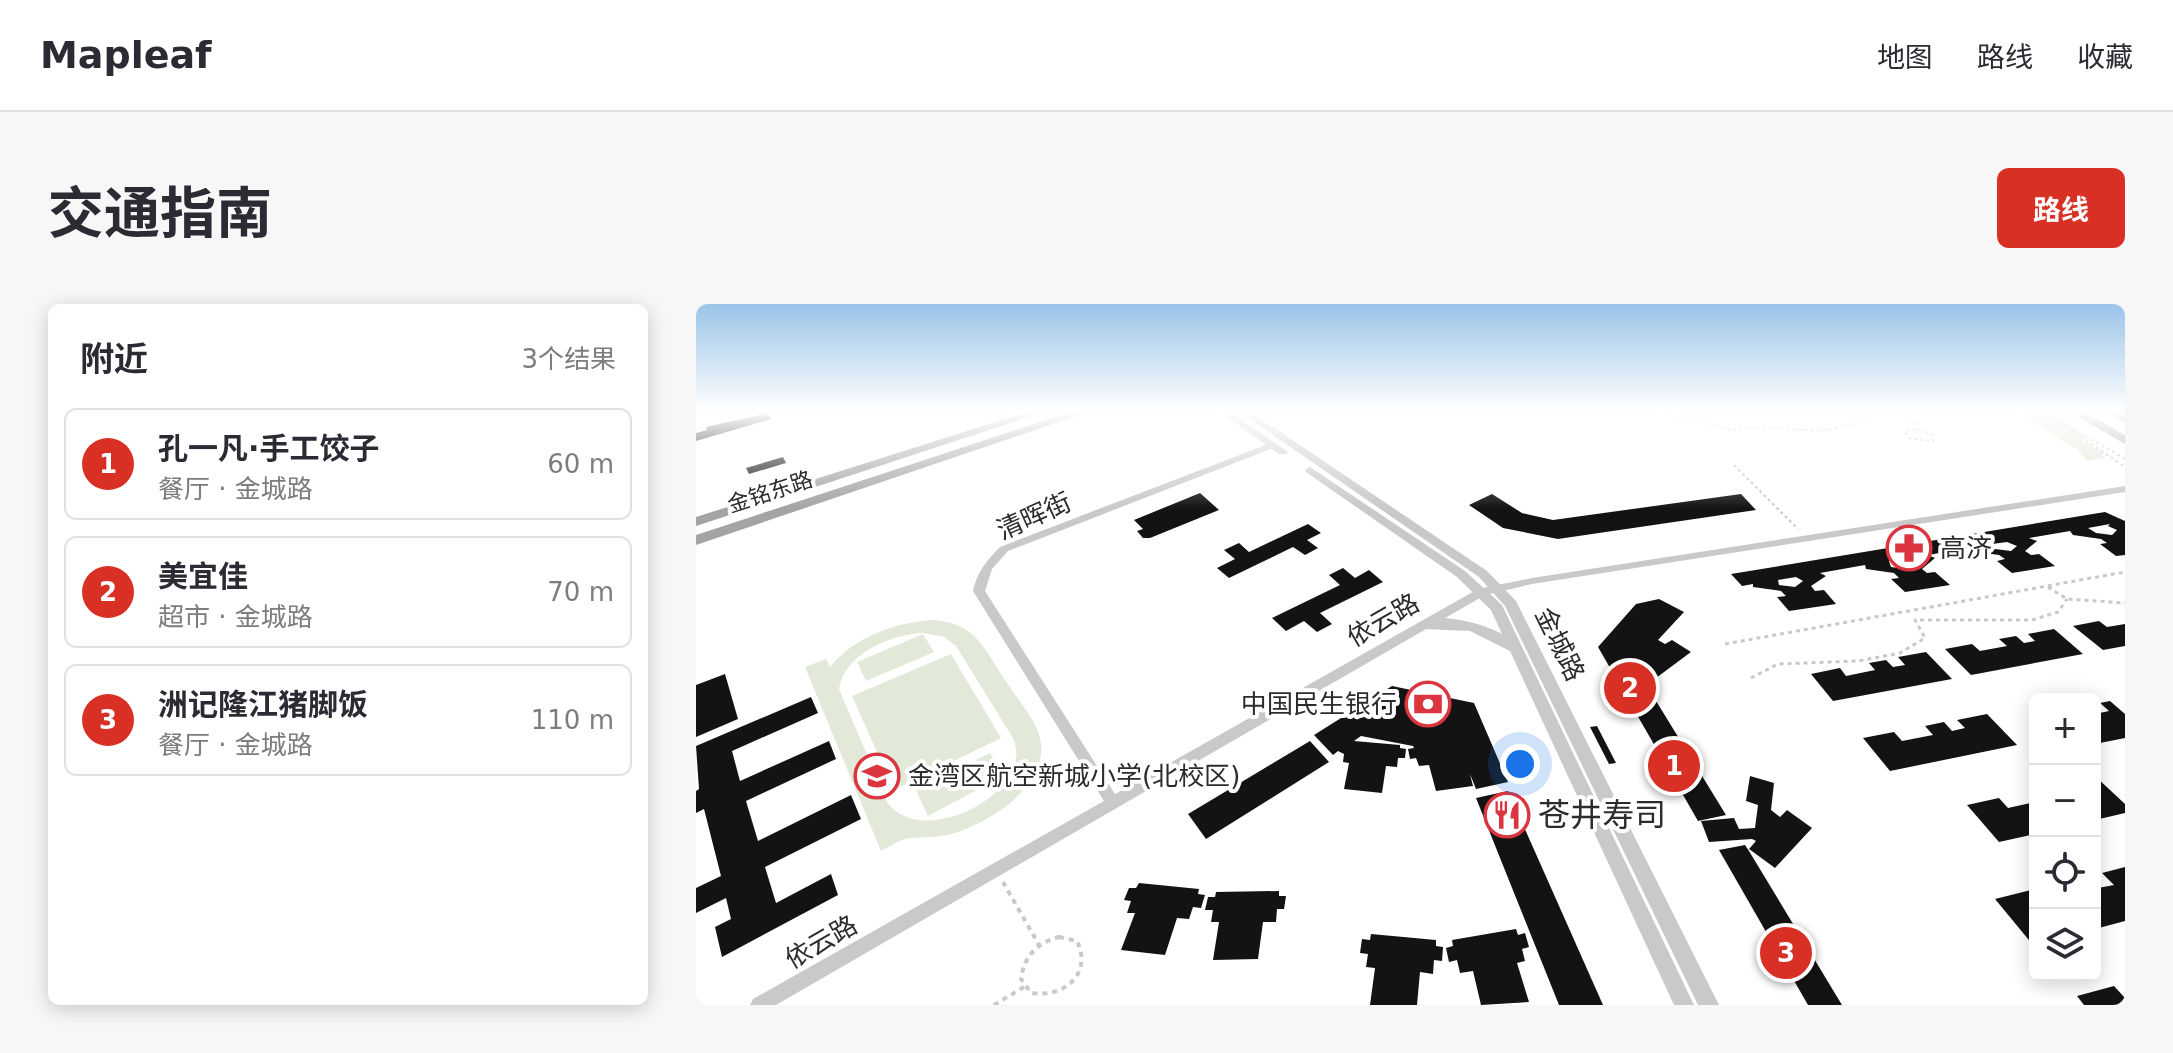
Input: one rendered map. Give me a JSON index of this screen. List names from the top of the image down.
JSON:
{
  "streets": {
    "main road": ["金铭东路"],
    "street": ["清晖街", "依云路", "金城路"]
  },
  "crossings": [
    ["清晖街", "依云路"],
    ["清晖街", "金城路"],
    ["依云路", "金城路"]
  ],
  "places": {
    "pharmacy": ["高济"],
    "bank": ["中国民生银行"],
    "school or university": ["金湾区航空新城小学(北校区)"],
    "restaurant": ["苍井寿司"]
  },
  "page": {
    "header": "Mapleaf",
    "nav": ["地图", "路线", "收藏"],
    "title": "交通指南",
    "buttons": "路线",
    "heading": ["附近", "3个结果"],
    "list": [
      {
        "mark": "1",
        "name": "孔一凡·手工饺子",
        "note": "餐厅 · 金城路",
        "value": "60 m"
      },
      {
        "mark": "2",
        "name": "美宜佳",
        "note": "超市 · 金城路",
        "value": "70 m"
      },
      {
        "mark": "3",
        "name": "洲记隆江猪脚饭",
        "note": "餐厅 · 金城路",
        "value": "110 m"
      }
    ],
    "pins": ["2", "1", "3"],
    "map_buttons": ["+", "−"]
  }
}
